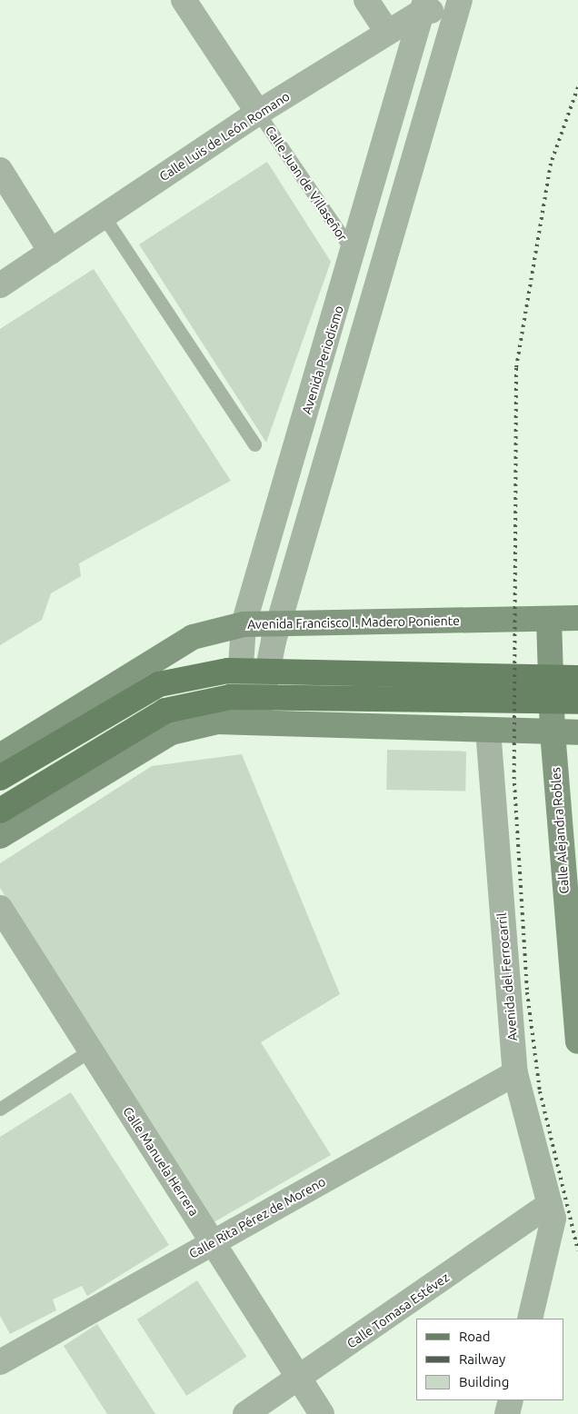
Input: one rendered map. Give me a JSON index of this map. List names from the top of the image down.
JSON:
{
  "streets": {
    "main road": ["Avenida Francisco I. Madero Poniente", "Calle Alejandra Robles"],
    "street": [
      "Calle Luis de León Romano",
      "Calle Juan de Villaseñor",
      "Avenida Periodismo",
      "Avenida del Ferrocarril",
      "Calle Manuela Herrera",
      "Calle Rita Pérez de Moreno",
      "Calle Tomasa Estévez"
    ]
  },
  "crossings": [
    ["Calle Luis de León Romano", "Calle Juan de Villaseñor"],
    ["Calle Luis de León Romano", "Avenida Periodismo"],
    ["Calle Juan de Villaseñor", "Avenida Periodismo"],
    ["Avenida Periodismo", "Avenida Francisco I. Madero Poniente"],
    ["Avenida Francisco I. Madero Poniente", "Calle Alejandra Robles"],
    ["Avenida del Ferrocarril", "Calle Rita Pérez de Moreno"],
    ["Avenida del Ferrocarril", "Calle Tomasa Estévez"],
    ["Calle Manuela Herrera", "Calle Rita Pérez de Moreno"],
    ["Calle Manuela Herrera", "Calle Tomasa Estévez"]
  ],
  "legend": ["Road", "Railway", "Building"]
}
